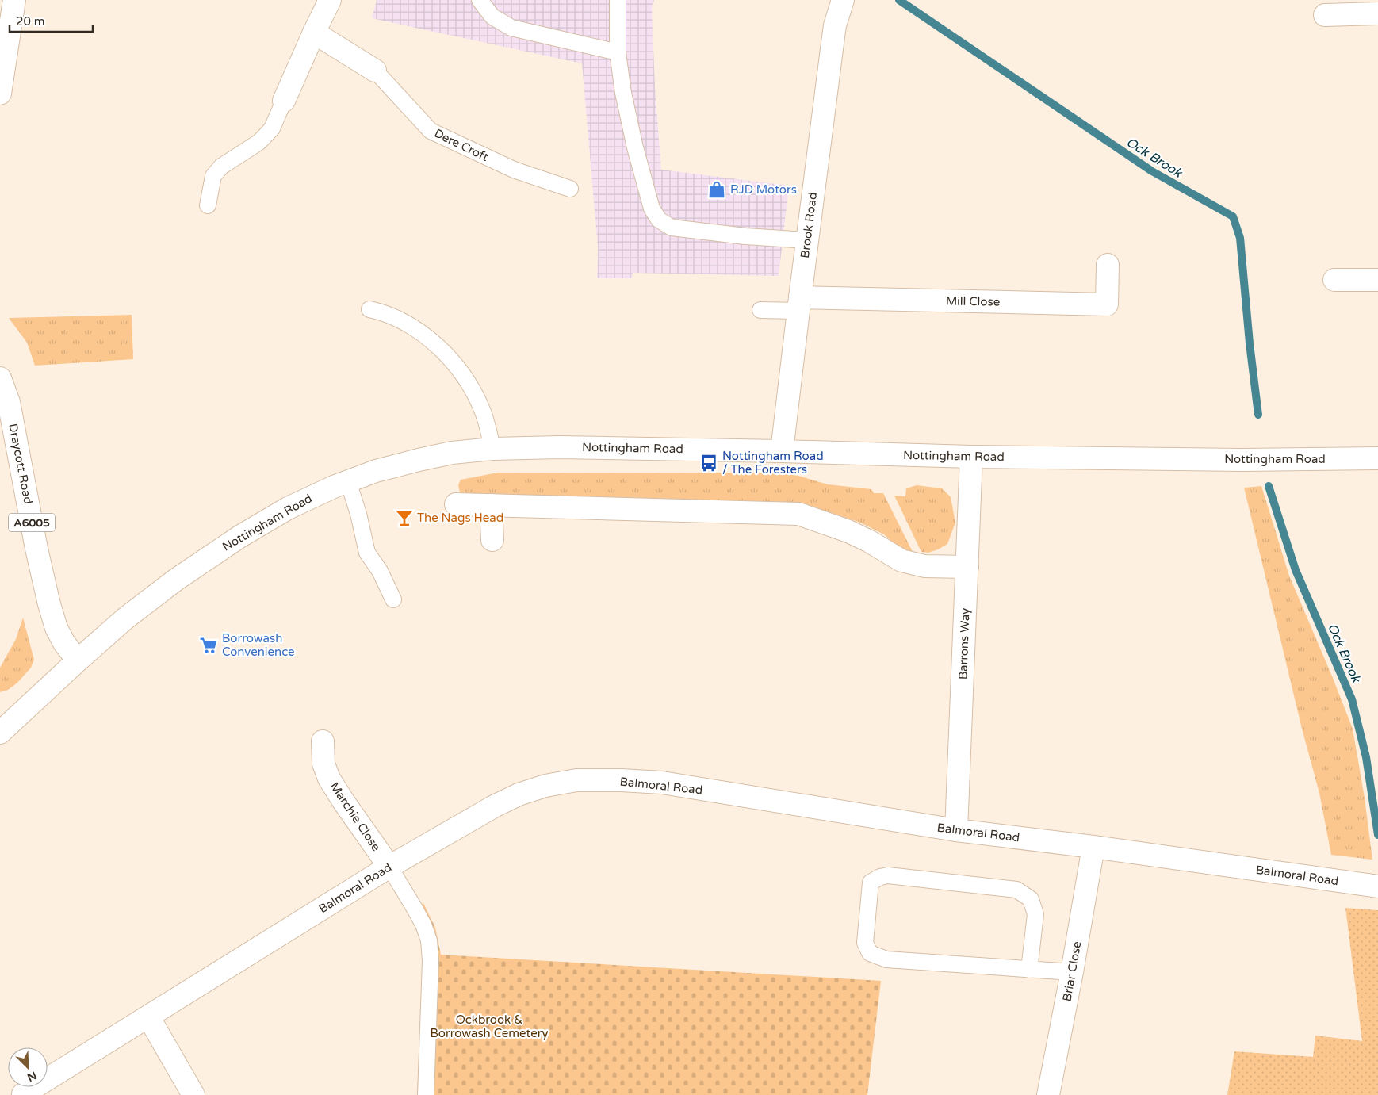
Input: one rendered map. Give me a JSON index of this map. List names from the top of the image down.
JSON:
{
  "streets": {
    "street": [
      "Dere Croft",
      "Brook Road",
      "Mill Close",
      "Nottingham Road",
      "Draycott Road",
      "A6005",
      "Barrons Way",
      "Balmoral Road",
      "Marchie Close",
      "Briar Close"
    ]
  },
  "crossings": [
    ["Brook Road", "Mill Close"],
    ["Brook Road", "Nottingham Road"],
    ["Nottingham Road", "Draycott Road"],
    ["Nottingham Road", "Barrons Way"],
    ["Barrons Way", "Balmoral Road"],
    ["Balmoral Road", "Marchie Close"],
    ["Balmoral Road", "Briar Close"]
  ],
  "water": ["Ock Brook"],
  "parks": ["Ockbrook & Borrowash Cemetery"],
  "places": {
    "shop": ["RJD Motors"],
    "bus stop": ["Nottingham Road / The Foresters"],
    "bar": ["The Nags Head"],
    "supermarket": ["Borrowash Convenience"]
  },
  "scale_bar": "20 m",
  "north": "bottom right"
}
